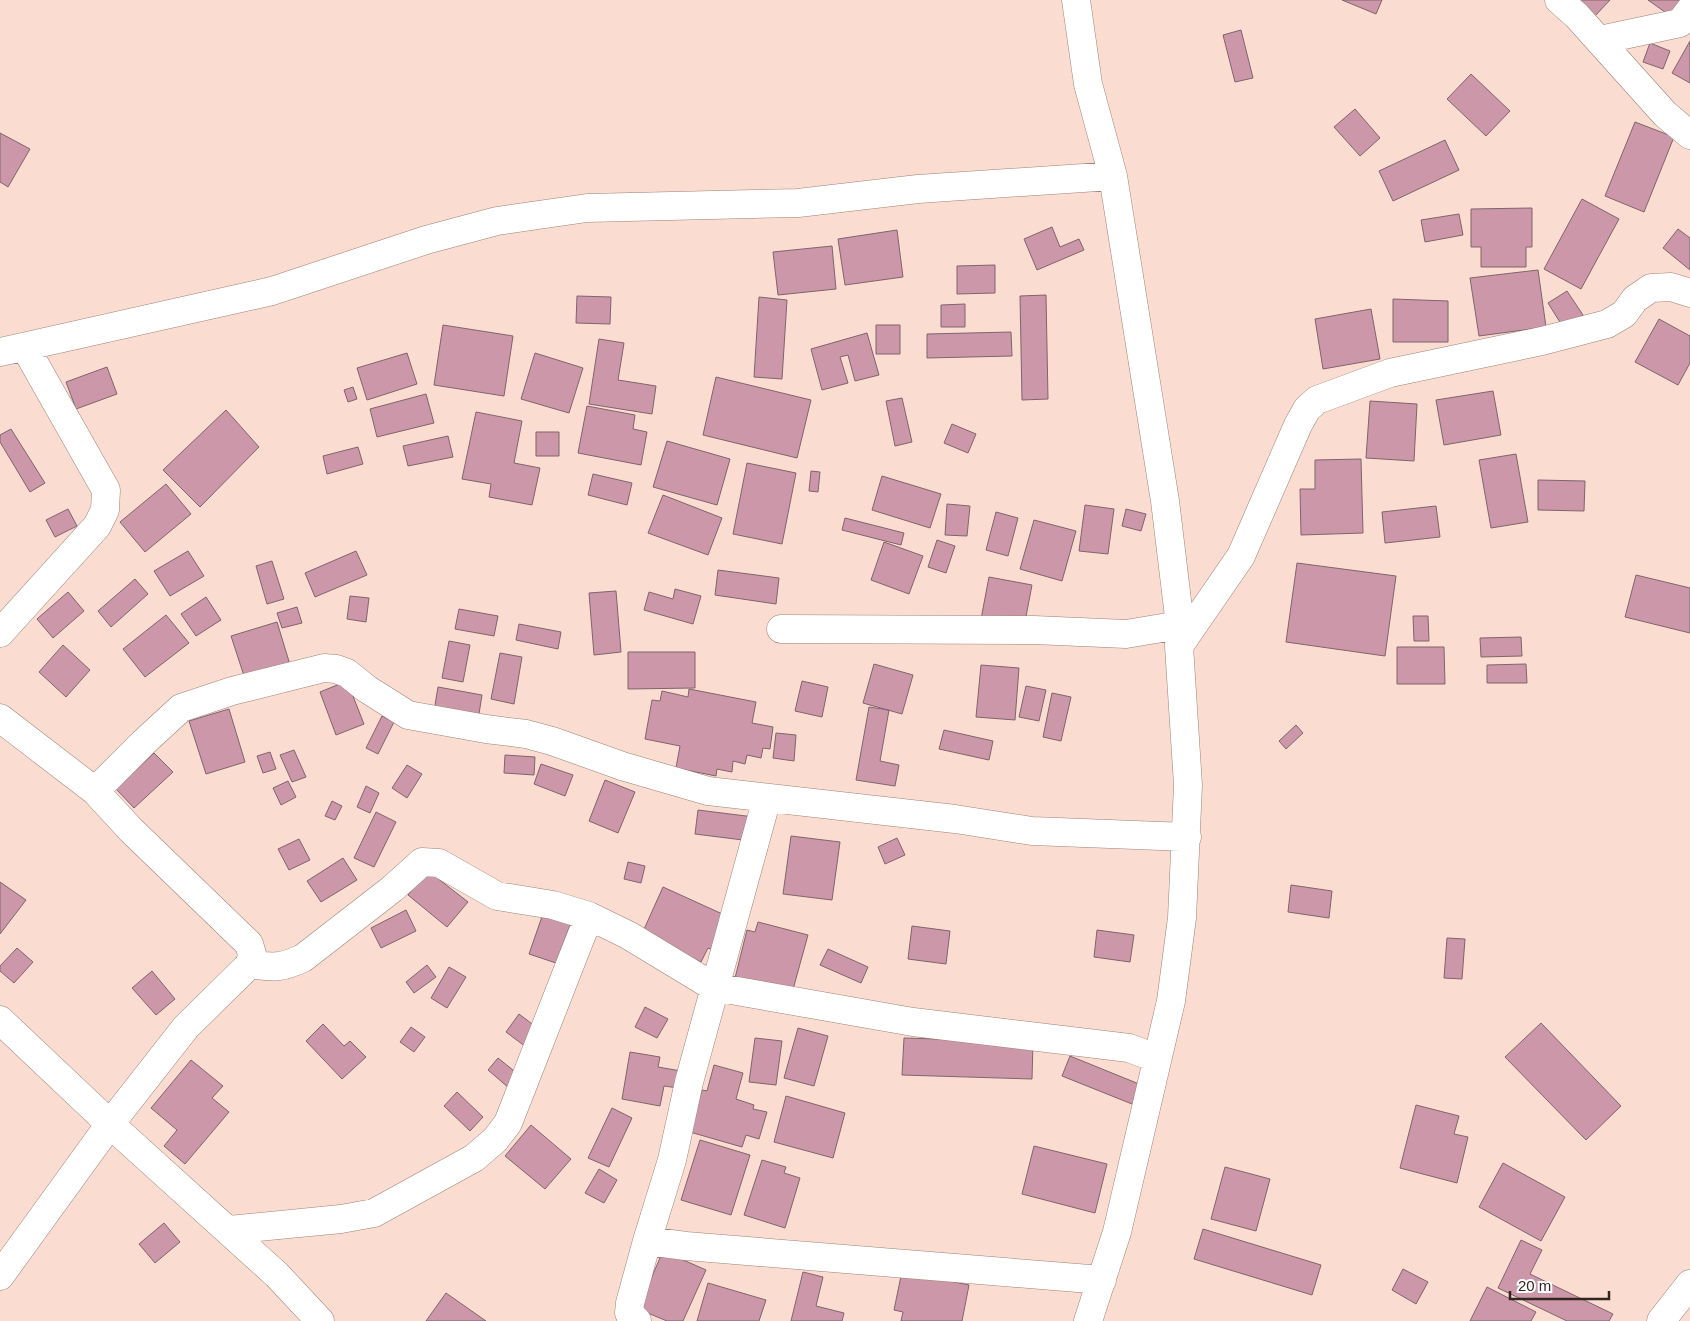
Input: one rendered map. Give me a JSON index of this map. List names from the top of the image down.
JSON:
{
  "scale_bar": "20 m"
}
